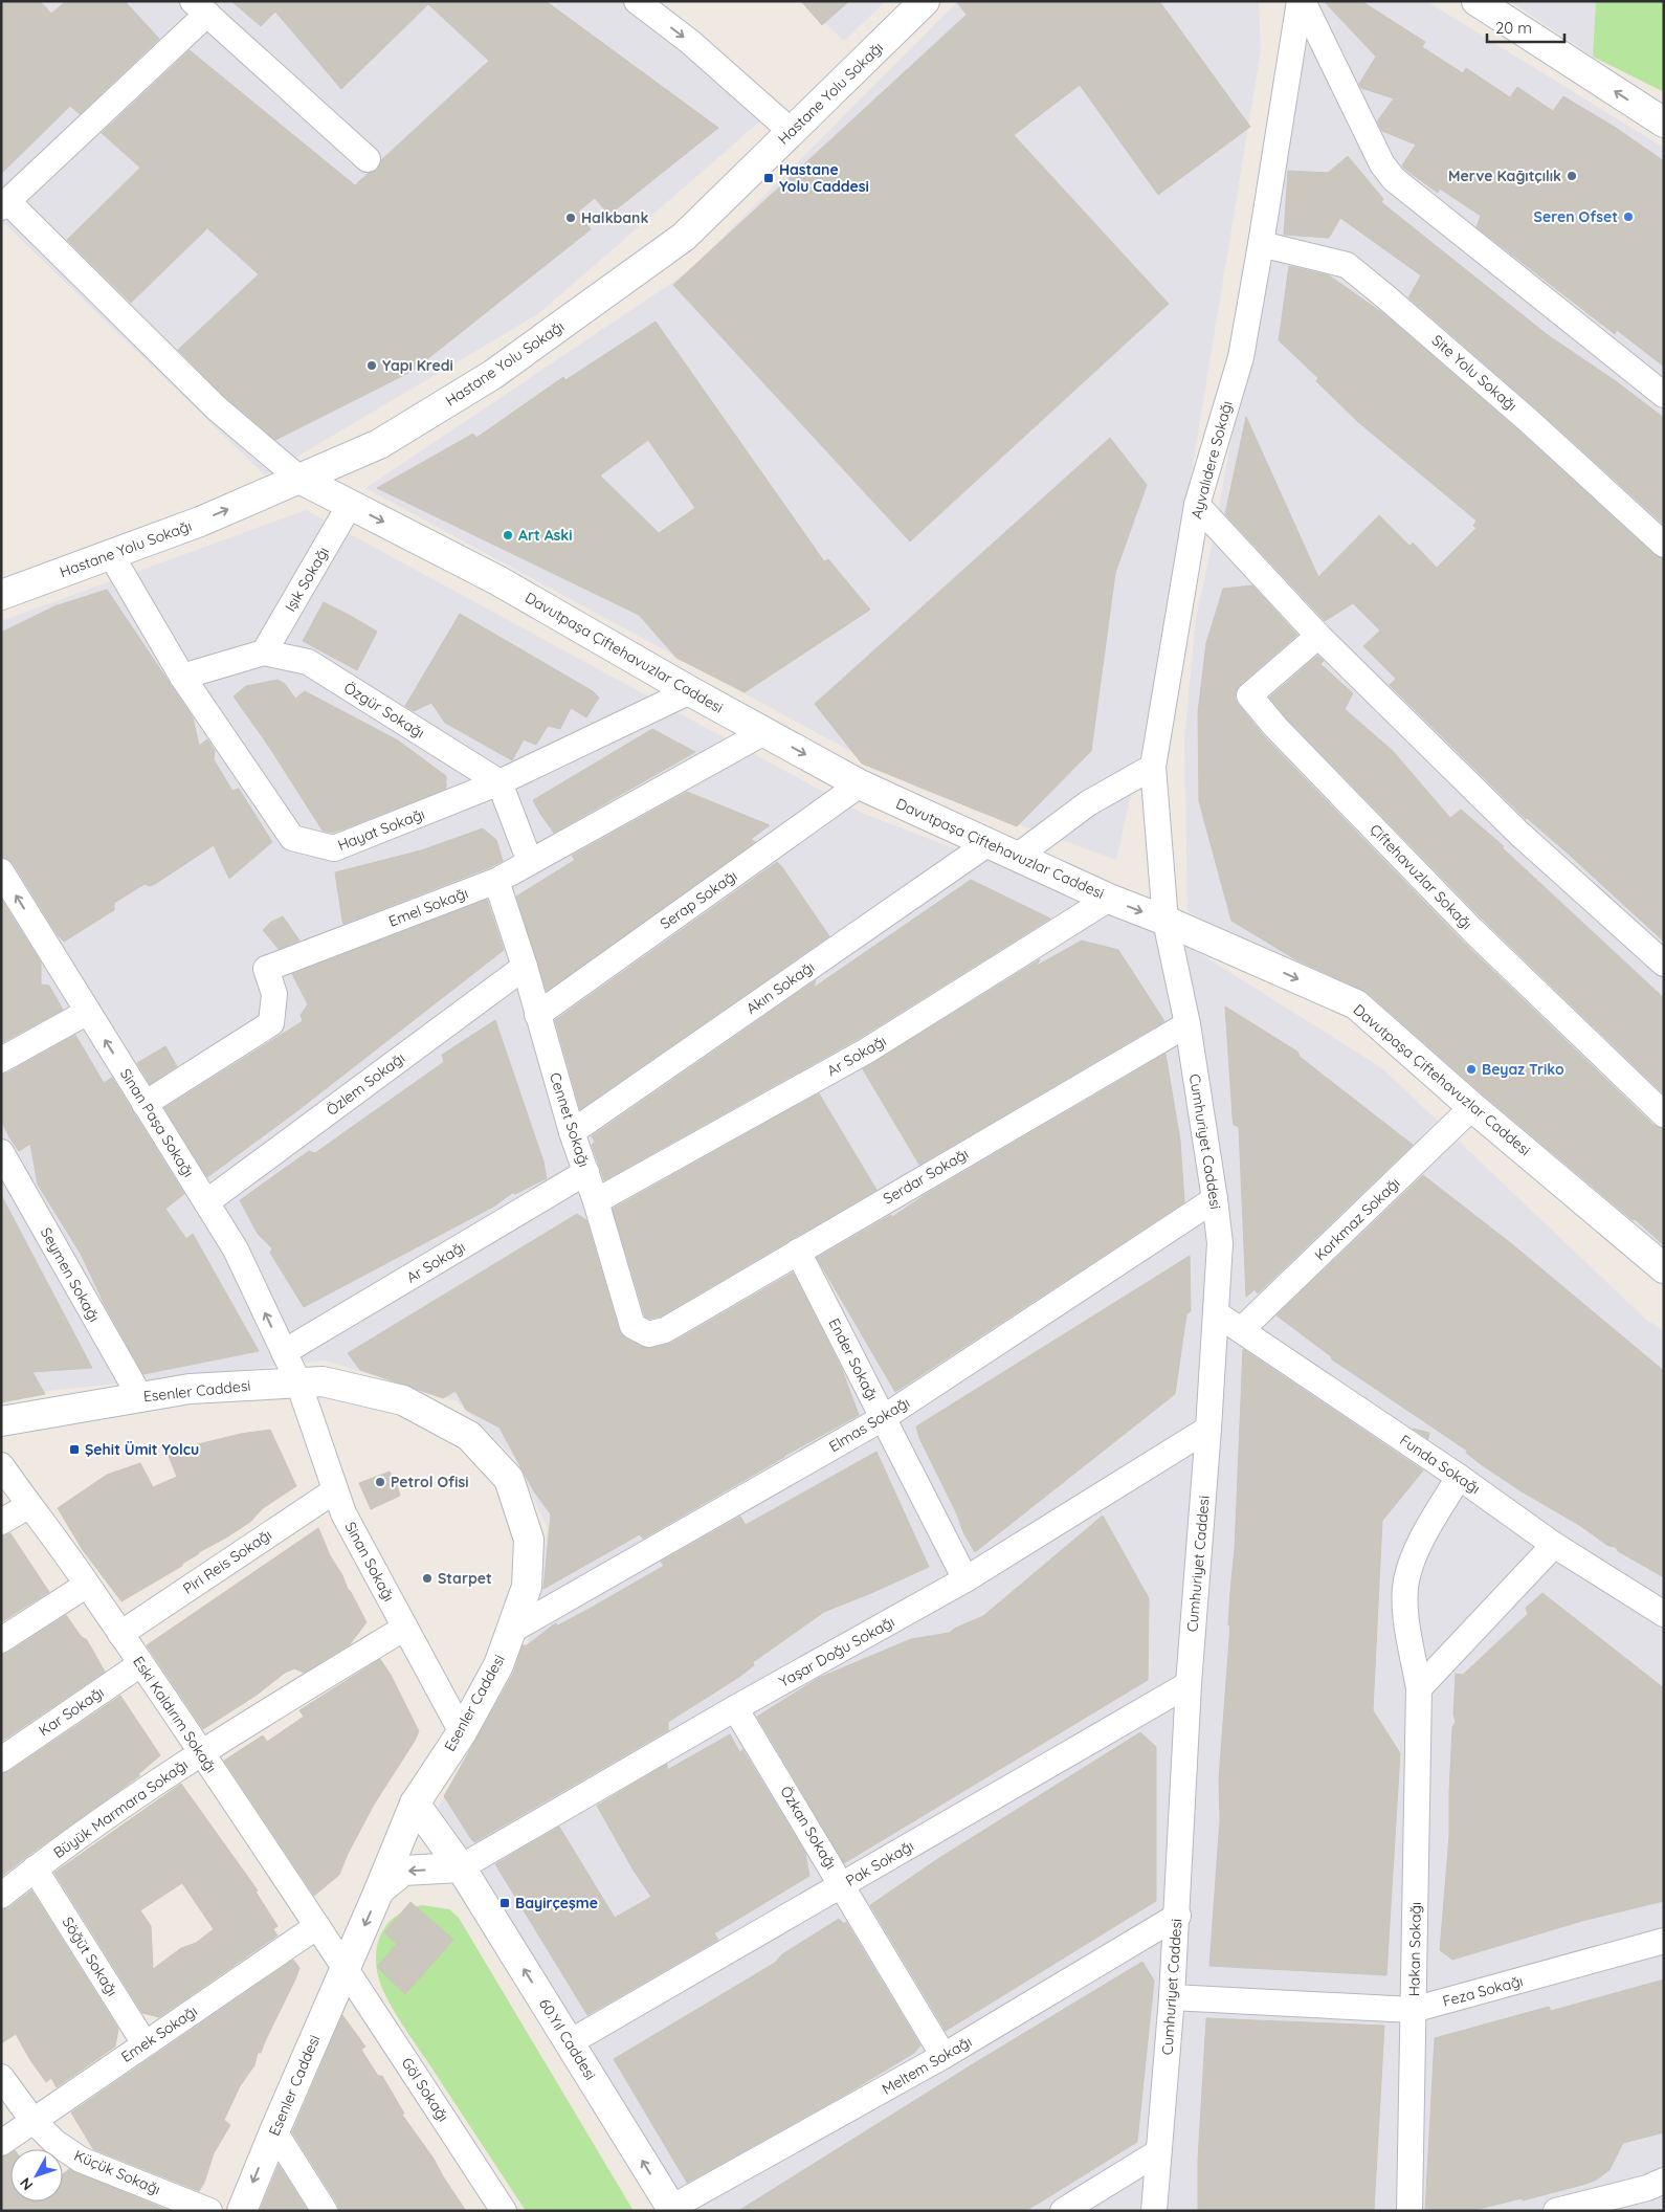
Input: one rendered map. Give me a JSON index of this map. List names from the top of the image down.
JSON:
{
  "streets": {
    "street": [
      "Hastane Yolu Sokağı",
      "Site Yolu Sokağı",
      "Ayvalıdere Sokağı",
      "Işık Sokağı",
      "Davutpaşa Çiftehavuzlar Caddesi",
      "Özgür Sokağı",
      "Hayat Sokağı",
      "Çiftehavuzlar Sokağı",
      "Serap Sokağı",
      "Emel Sokağı",
      "Akın Sokağı",
      "Ar Sokağı",
      "Özlem Sokağı",
      "Cennet Sokağı",
      "Sinan Paşa Sokağı",
      "Cumhuriyet Caddesi",
      "Serdar Sokağı",
      "Korkmaz Sokağı",
      "Seymen Sokağı",
      "Ender Sokağı",
      "Esenler Caddesi",
      "Elmas Sokağı",
      "Funda Sokağı",
      "Piri Reis Sokağı",
      "Sinan Sokağı",
      "Yaşar Doğu Sokağı",
      "Kar Sokağı",
      "Eski Kaldırım Sokağı",
      "Büyük Marmara Sokağı",
      "Özkan Sokağı",
      "Pak Sokağı",
      "Hakan Sokağı",
      "Söğüt Sokağı",
      "Feza Sokağı",
      "Emek Sokağı",
      "60.Yıl Caddesi",
      "Meltem Sokağı",
      "Göl Sokağı",
      "Küçük Sokağı"
    ]
  },
  "crossings": [
    ["Hastane Yolu Sokağı", "Davutpaşa Çiftehavuzlar Caddesi"],
    ["Hastane Yolu Sokağı", "Hayat Sokağı"],
    ["Site Yolu Sokağı", "Ayvalıdere Sokağı"],
    ["Ayvalıdere Sokağı", "Davutpaşa Çiftehavuzlar Caddesi"],
    ["Ayvalıdere Sokağı", "Cumhuriyet Caddesi"],
    ["Işık Sokağı", "Davutpaşa Çiftehavuzlar Caddesi"],
    ["Işık Sokağı", "Özgür Sokağı"],
    ["Davutpaşa Çiftehavuzlar Caddesi", "Hayat Sokağı"],
    ["Davutpaşa Çiftehavuzlar Caddesi", "Serap Sokağı"],
    ["Davutpaşa Çiftehavuzlar Caddesi", "Emel Sokağı"],
    ["Davutpaşa Çiftehavuzlar Caddesi", "Akın Sokağı"],
    ["Davutpaşa Çiftehavuzlar Caddesi", "Ar Sokağı"],
    ["Davutpaşa Çiftehavuzlar Caddesi", "Cumhuriyet Caddesi"],
    ["Davutpaşa Çiftehavuzlar Caddesi", "Korkmaz Sokağı"],
    ["Özgür Sokağı", "Hayat Sokağı"],
    ["Serap Sokağı", "Cennet Sokağı"],
    ["Emel Sokağı", "Cennet Sokağı"],
    ["Emel Sokağı", "Sinan Paşa Sokağı"],
    ["Akın Sokağı", "Cennet Sokağı"],
    ["Ar Sokağı", "Cennet Sokağı"],
    ["Ar Sokağı", "Sinan Paşa Sokağı"],
    ["Özlem Sokağı", "Cennet Sokağı"],
    ["Özlem Sokağı", "Sinan Paşa Sokağı"],
    ["Cennet Sokağı", "Serdar Sokağı"],
    ["Sinan Paşa Sokağı", "Esenler Caddesi"],
    ["Sinan Paşa Sokağı", "Sinan Sokağı"],
    ["Cumhuriyet Caddesi", "Serdar Sokağı"],
    ["Cumhuriyet Caddesi", "Elmas Sokağı"],
    ["Cumhuriyet Caddesi", "Funda Sokağı"],
    ["Cumhuriyet Caddesi", "Yaşar Doğu Sokağı"],
    ["Cumhuriyet Caddesi", "Pak Sokağı"],
    ["Cumhuriyet Caddesi", "Feza Sokağı"],
    ["Cumhuriyet Caddesi", "Meltem Sokağı"],
    ["Serdar Sokağı", "Ender Sokağı"],
    ["Korkmaz Sokağı", "Funda Sokağı"],
    ["Seymen Sokağı", "Esenler Caddesi"],
    ["Ender Sokağı", "Elmas Sokağı"],
    ["Ender Sokağı", "Yaşar Doğu Sokağı"],
    ["Esenler Caddesi", "Elmas Sokağı"],
    ["Esenler Caddesi", "Sinan Sokağı"],
    ["Esenler Caddesi", "Eski Kaldırım Sokağı"],
    ["Esenler Caddesi", "60.Yıl Caddesi"],
    ["Esenler Caddesi", "Göl Sokağı"],
    ["Funda Sokağı", "Hakan Sokağı"],
    ["Piri Reis Sokağı", "Sinan Sokağı"],
    ["Piri Reis Sokağı", "Eski Kaldırım Sokağı"],
    ["Sinan Sokağı", "Büyük Marmara Sokağı"],
    ["Yaşar Doğu Sokağı", "Özkan Sokağı"],
    ["Yaşar Doğu Sokağı", "60.Yıl Caddesi"],
    ["Kar Sokağı", "Eski Kaldırım Sokağı"],
    ["Eski Kaldırım Sokağı", "Büyük Marmara Sokağı"],
    ["Eski Kaldırım Sokağı", "Emek Sokağı"],
    ["Eski Kaldırım Sokağı", "Göl Sokağı"],
    ["Büyük Marmara Sokağı", "Söğüt Sokağı"],
    ["Özkan Sokağı", "Pak Sokağı"],
    ["Özkan Sokağı", "Meltem Sokağı"],
    ["Pak Sokağı", "60.Yıl Caddesi"],
    ["Hakan Sokağı", "Feza Sokağı"],
    ["Söğüt Sokağı", "Emek Sokağı"],
    ["Emek Sokağı", "Küçük Sokağı"],
    ["60.Yıl Caddesi", "Meltem Sokağı"]
  ],
  "one_way": ["Davutpaşa Çiftehavuzlar Caddesi", "Sinan Paşa Sokağı", "60.Yıl Caddesi"],
  "places": {
    "other": [
      "Merve Kağıtçılık",
      "Seren Ofset",
      "Halkbank",
      "Yapı Kredi",
      "Art Aski",
      "Beyaz Triko",
      "Petrol Ofisi",
      "Starpet"
    ],
    "transit": ["Hastane Yolu Caddesi", "Şehit Ümit Yolcu", "Bayirçeşme"]
  },
  "scale_bar": "20 m",
  "north": "bottom left"
}
